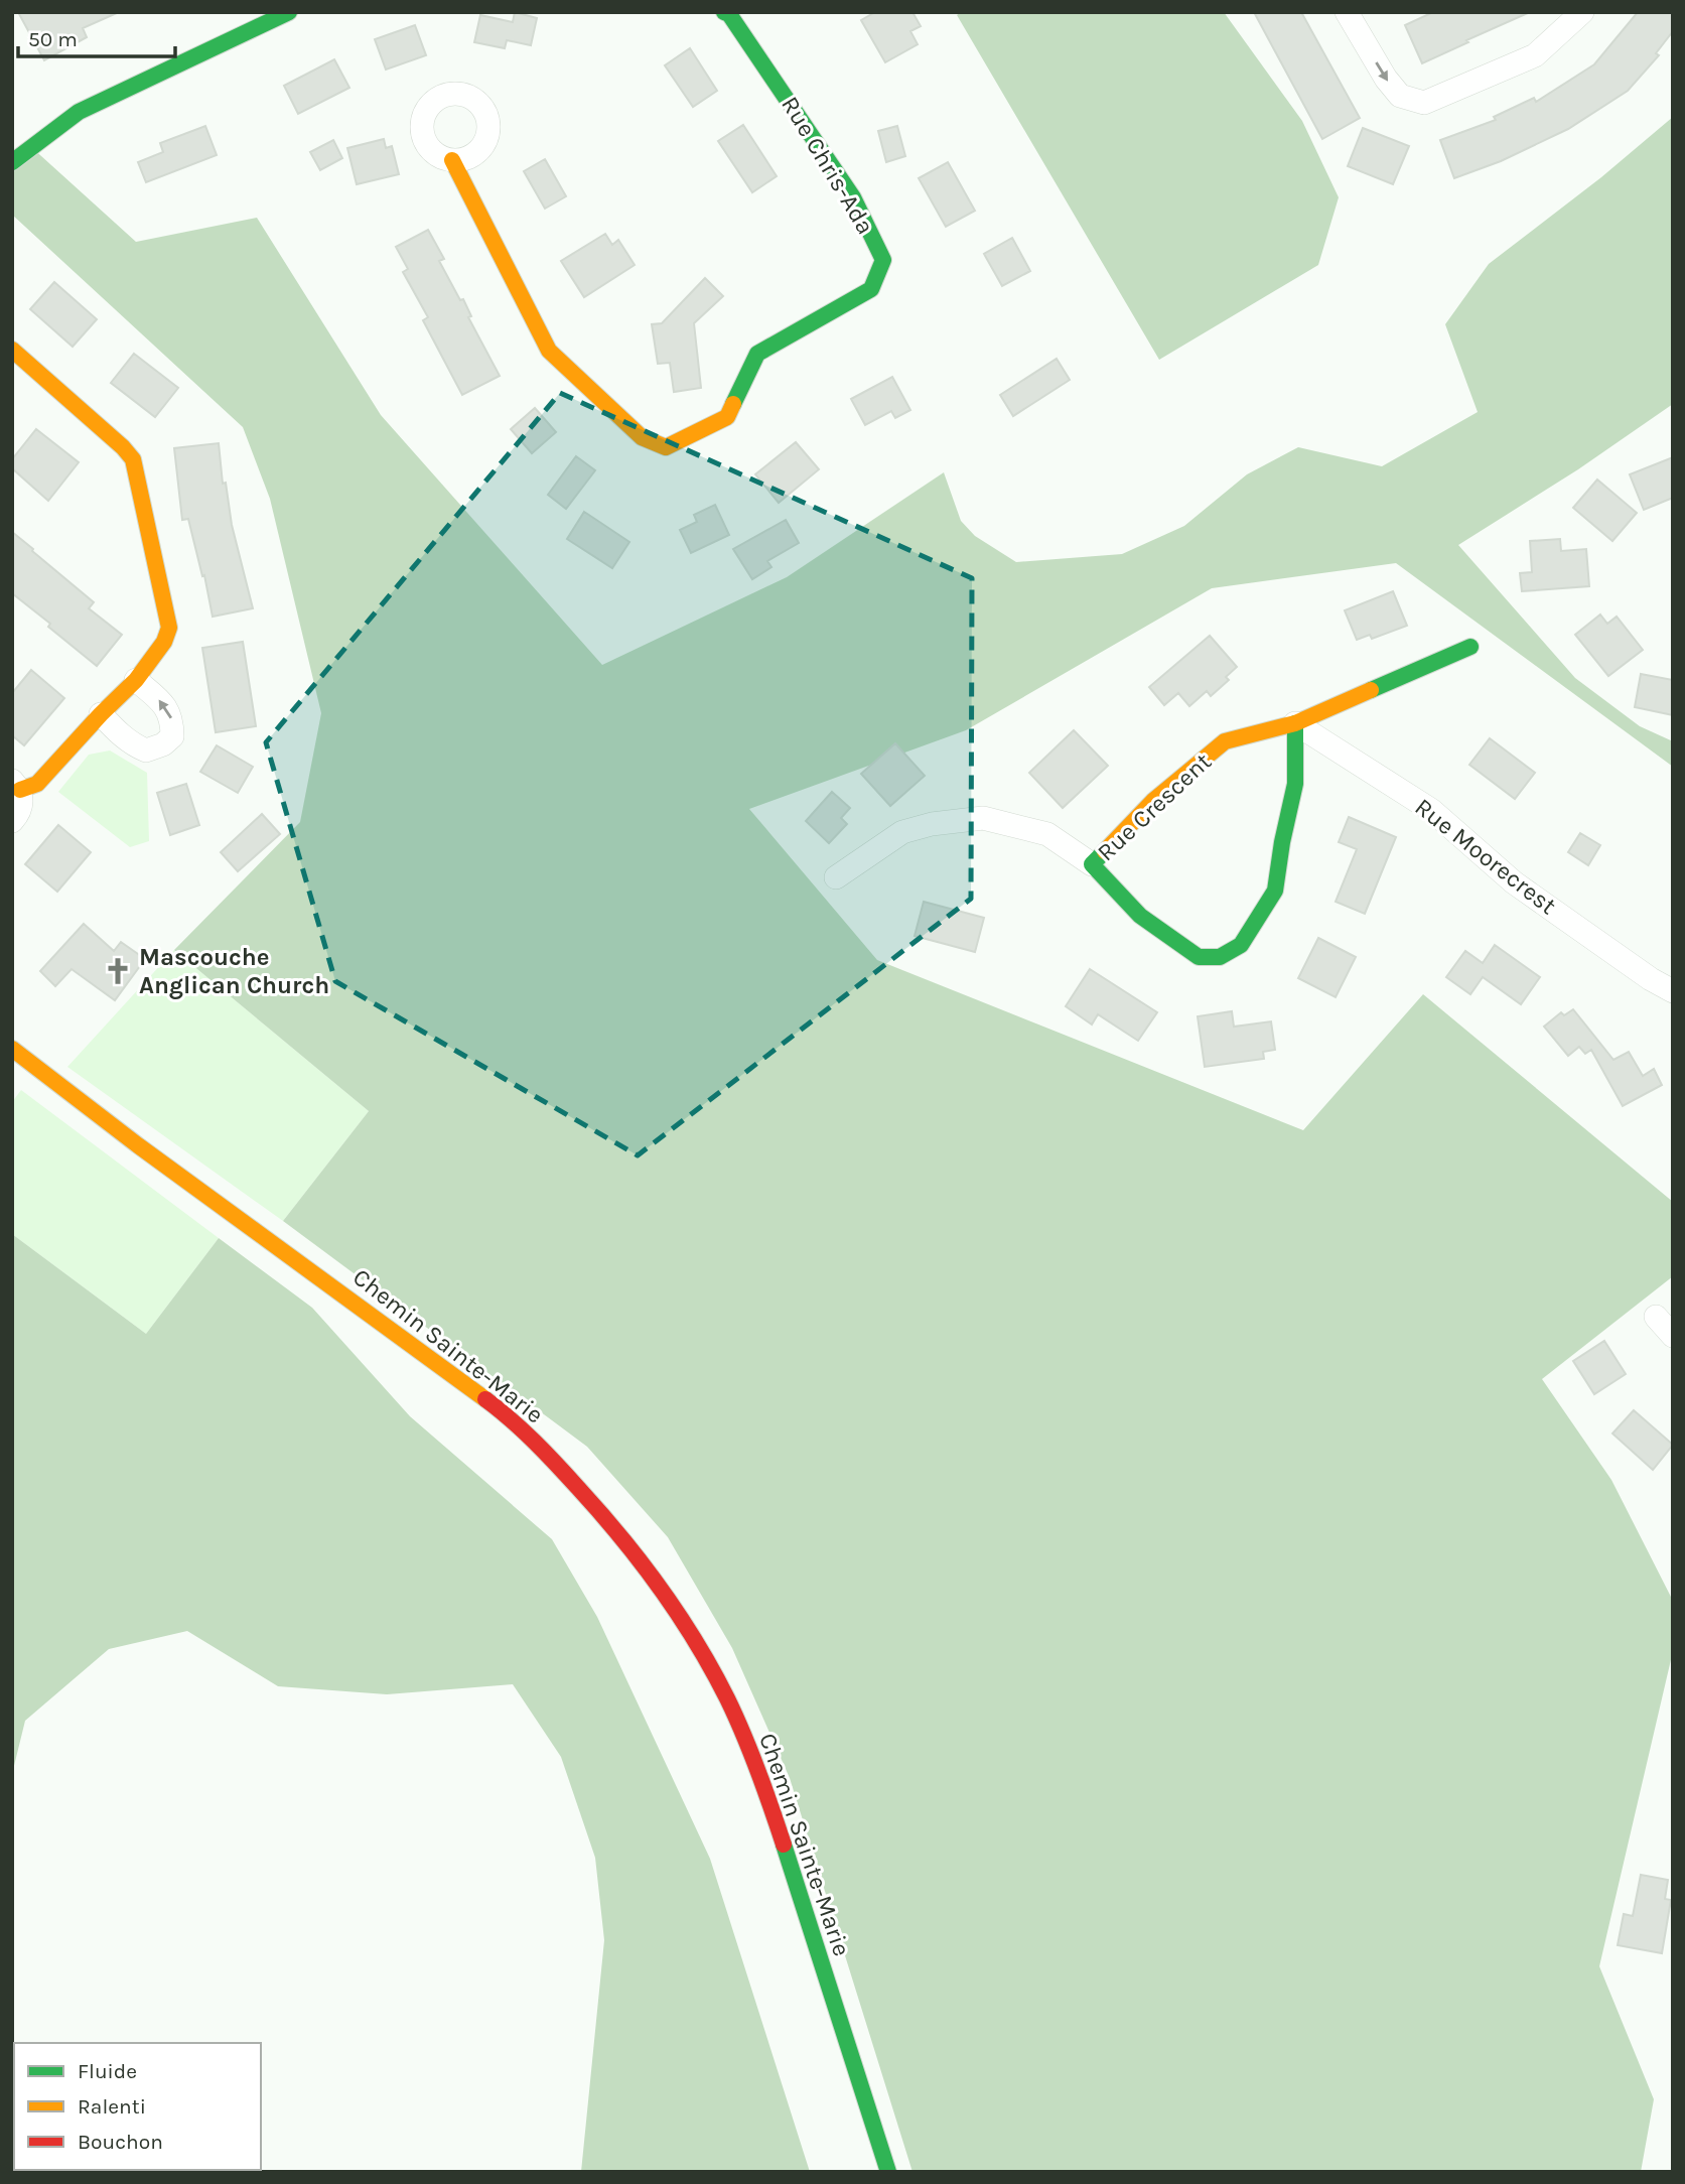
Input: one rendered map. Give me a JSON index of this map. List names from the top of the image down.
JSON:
{
  "streets": {
    "street": [
      "Rue Chris-Ada",
      "Rue Crescent",
      "Rue Moorecrest",
      "Chemin Sainte-Marie"
    ]
  },
  "crossings": [
    ["Rue Crescent", "Rue Moorecrest"]
  ],
  "places": {
    "church": ["Mascouche Anglican Church"]
  },
  "legend": ["Fluide", "Ralenti", "Bouchon"],
  "scale_bar": "50 m"
}
